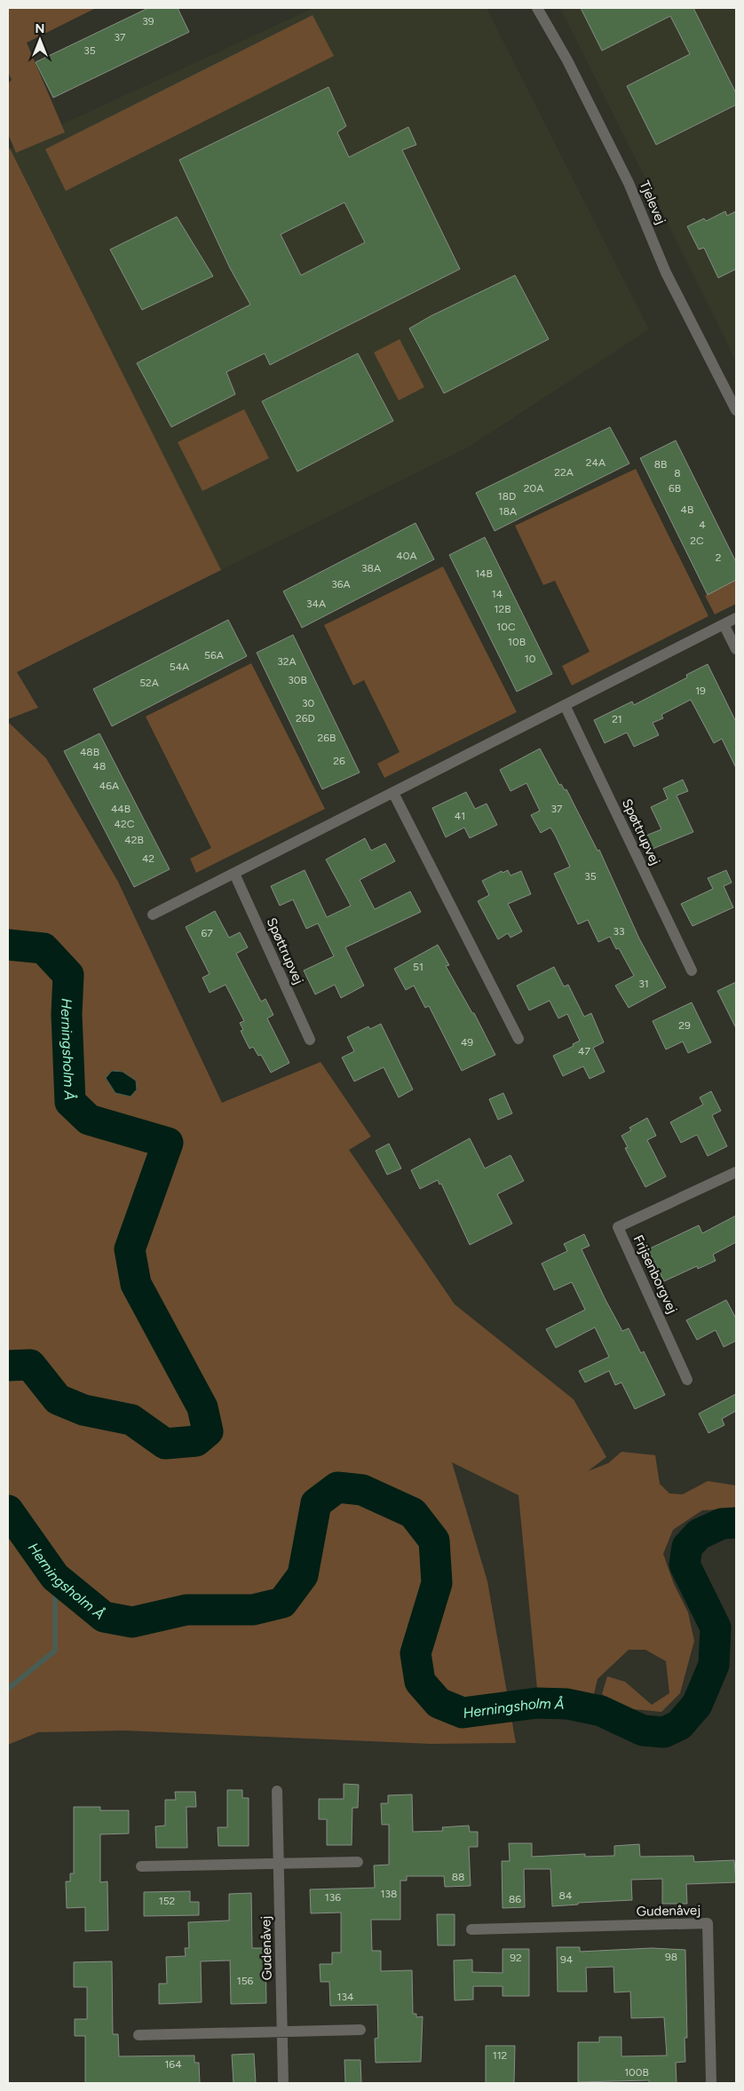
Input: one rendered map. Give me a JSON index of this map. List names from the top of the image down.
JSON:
{
  "streets": {
    "street": [
      "Tjelevej",
      "Spøttrupvej",
      "Frijsenborgvej",
      "Gudenåvej"
    ]
  },
  "water": ["Herningsholm Å"],
  "house_numbers": [
    "39",
    "37",
    "35",
    "24A",
    "8B",
    "22A",
    "8",
    "20A",
    "6B",
    "18D",
    "4B",
    "18A",
    "4",
    "2C",
    "40A",
    "2",
    "38A",
    "14B",
    "36A",
    "14",
    "34A",
    "12B",
    "10C",
    "10B",
    "56A",
    "10",
    "32A",
    "54A",
    "30B",
    "52A",
    "19",
    "30",
    "26D",
    "21",
    "26B",
    "48B",
    "26",
    "48",
    "46A",
    "44B",
    "37",
    "41",
    "42C",
    "42B",
    "42",
    "35",
    "33",
    "67",
    "51",
    "31",
    "29",
    "49",
    "47",
    "88",
    "138",
    "84",
    "136",
    "86",
    "152",
    "98",
    "92",
    "94",
    "156",
    "134",
    "112",
    "164",
    "100B"
  ],
  "north": "top"
}
